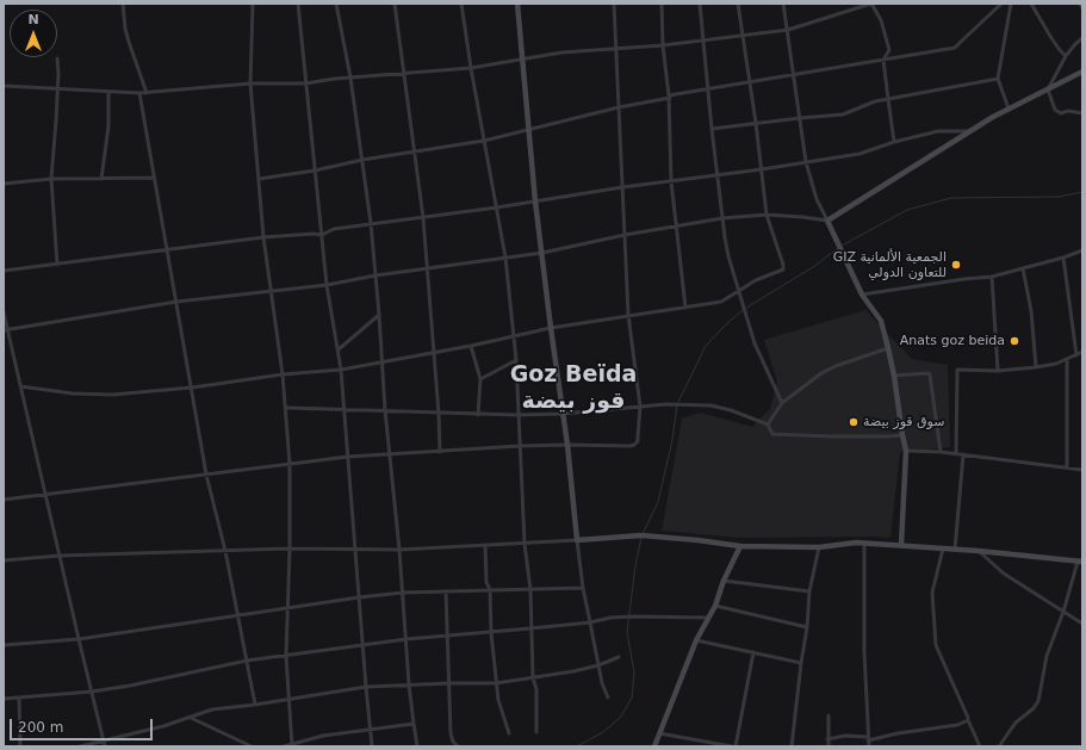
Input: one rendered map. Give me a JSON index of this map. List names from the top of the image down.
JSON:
{
  "districts": ["Goz Beïda قوز بيضة"],
  "places": ["GIZ الجمعية الألمانية للتعاون الدولي", "Anats goz beida", "سوق قوز بيضة"],
  "scale_bar": "200 m",
  "north": "top"
}
